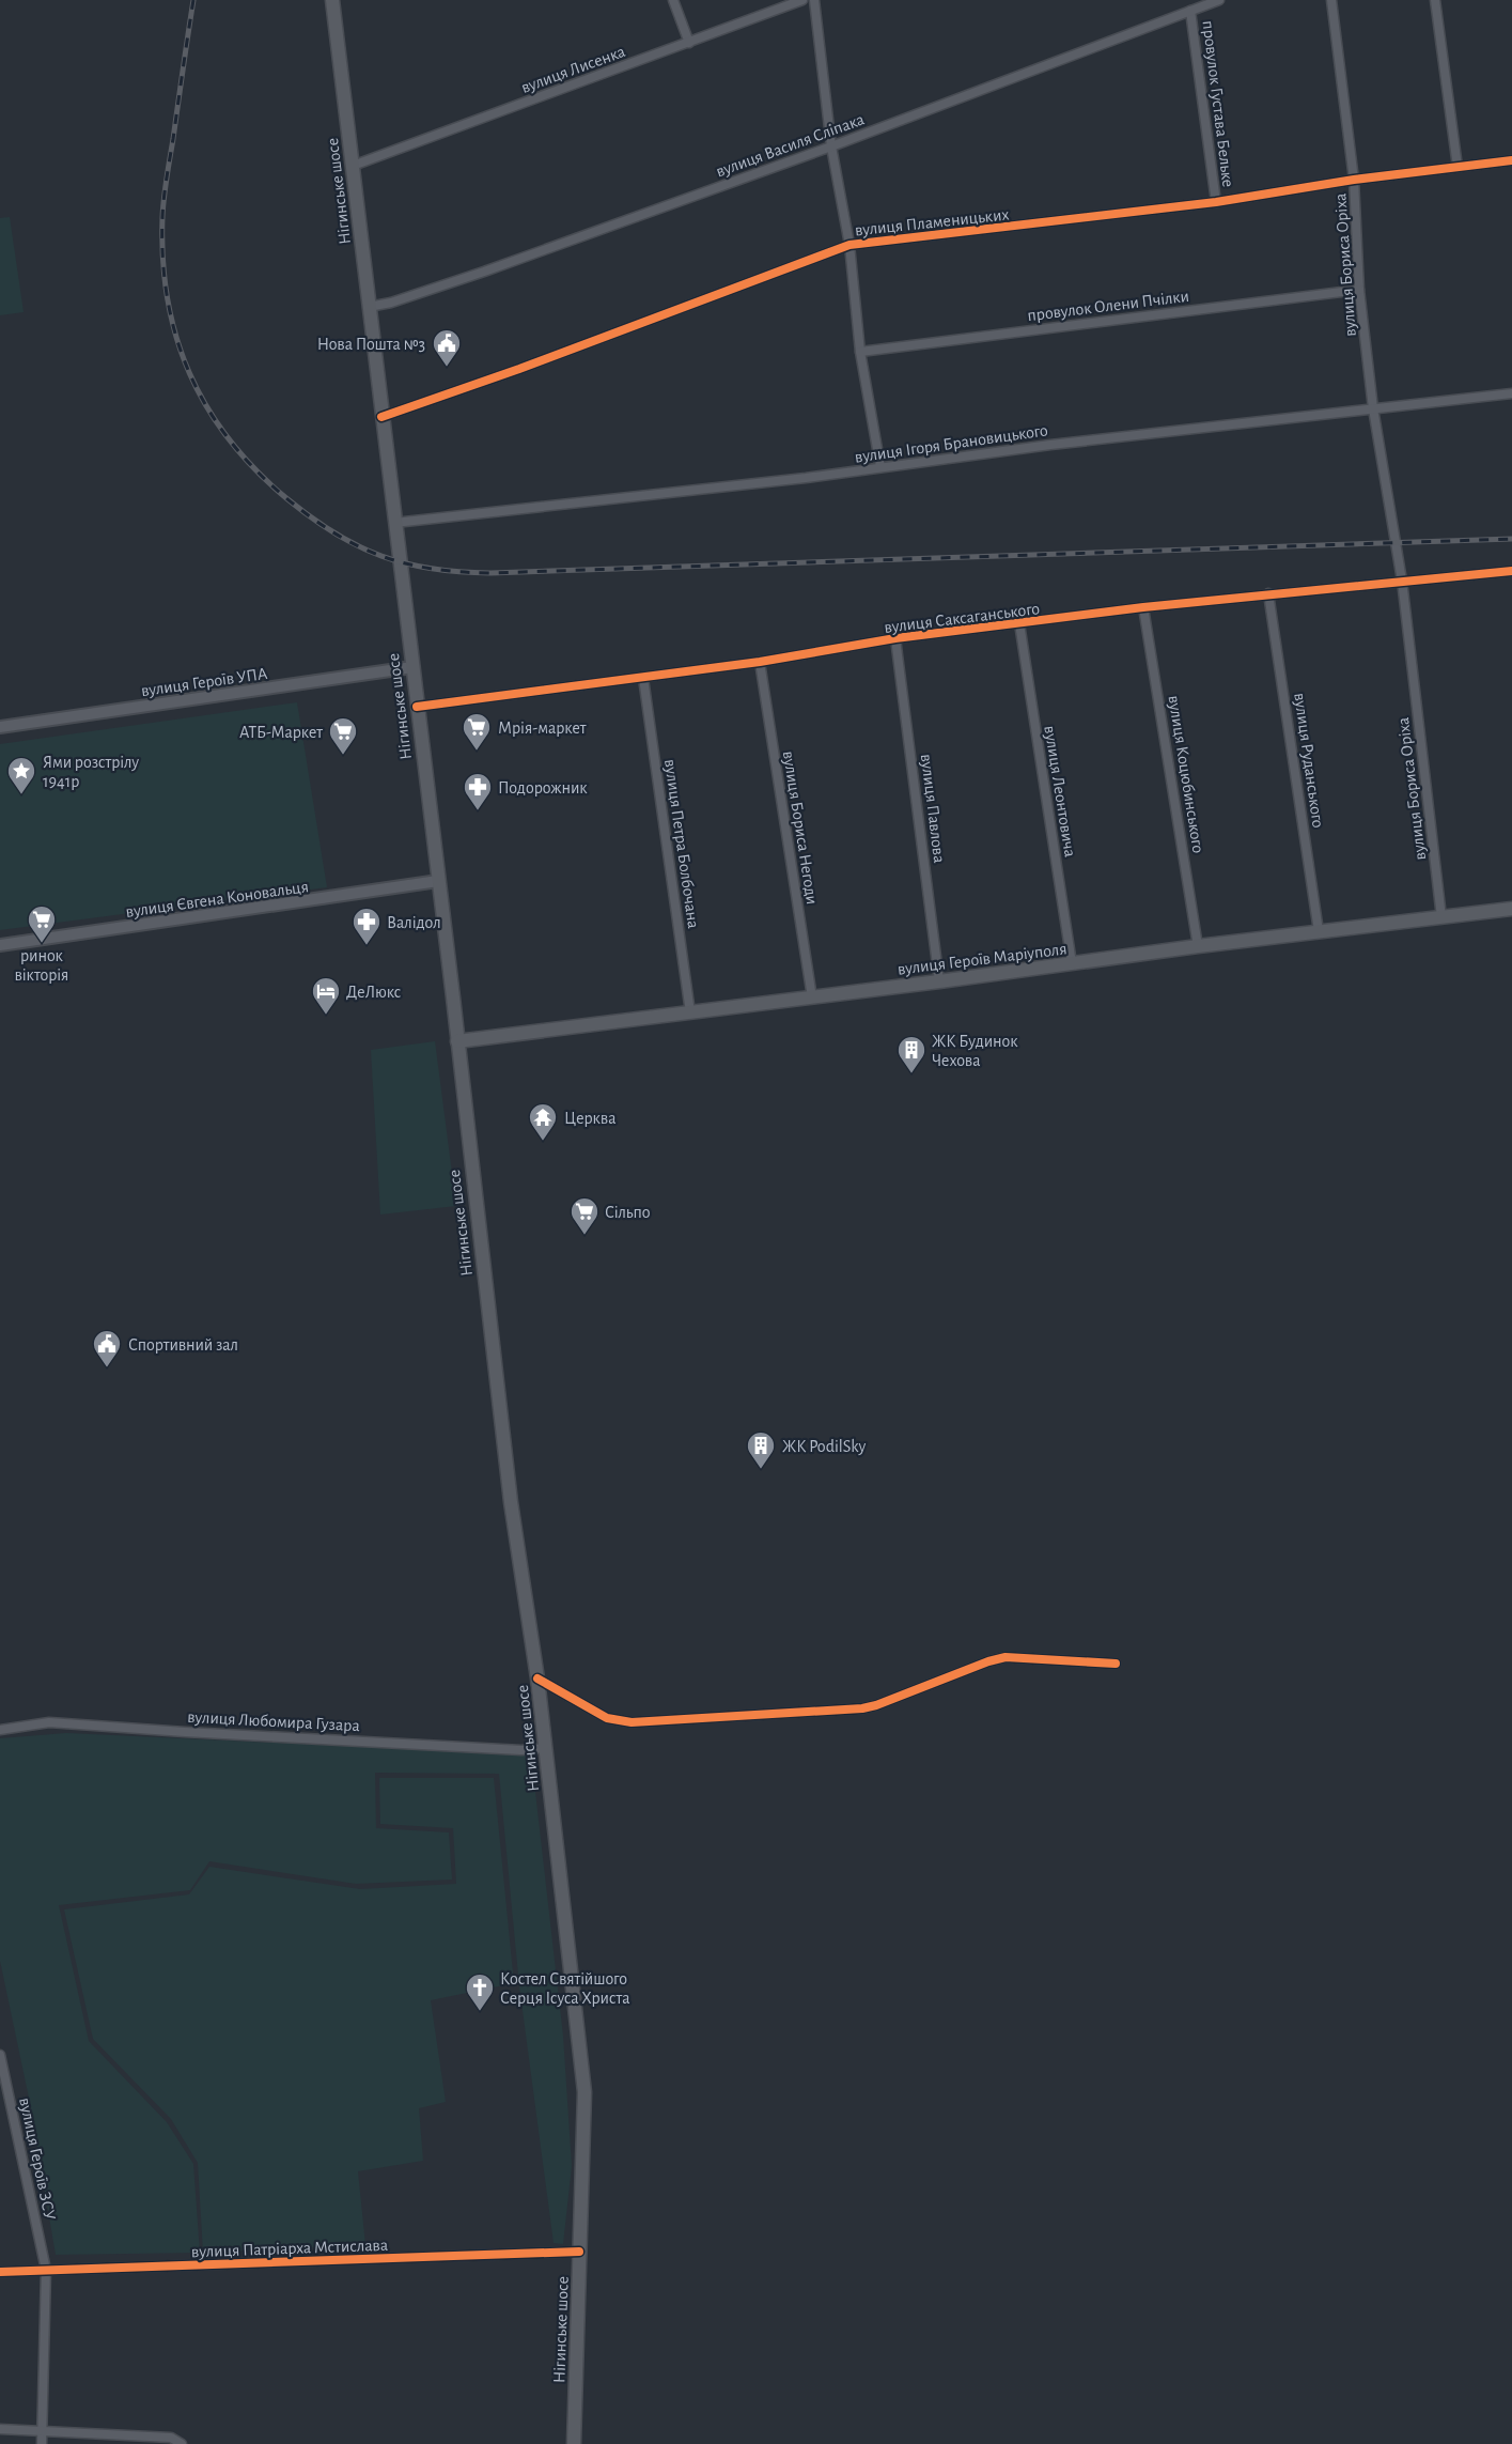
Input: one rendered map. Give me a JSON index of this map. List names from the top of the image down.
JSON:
{
  "streets": {
    "main road": ["Нігинське шосе", "вулиця Героїв Маріуполя"],
    "street": [
      "вулиця Лисенка",
      "провулок Густава Бельке",
      "вулиця Василя Сліпака",
      "вулиця Пламеницьких",
      "вулиця Бориса Оріха",
      "провулок Олени Пчілки",
      "вулиця Ігоря Брановицького",
      "вулиця Саксаганського",
      "вулиця Героїв УПА",
      "вулиця Руданського",
      "вулиця Коцюбинського",
      "вулиця Леонтовича",
      "вулиця Павлова",
      "вулиця Бориса Негоди",
      "вулиця Петра Болбочана",
      "вулиця Євгена Коновальця",
      "вулиця Любомира Гузара",
      "вулиця Героїв ЗСУ",
      "вулиця Патріарха Мстислава"
    ]
  },
  "crossings": [
    ["вулиця Лисенка", "Нігинське шосе"],
    ["провулок Густава Бельке", "вулиця Василя Сліпака"],
    ["провулок Густава Бельке", "вулиця Пламеницьких"],
    ["вулиця Василя Сліпака", "Нігинське шосе"],
    ["Нігинське шосе", "вулиця Пламеницьких"],
    ["Нігинське шосе", "вулиця Ігоря Брановицького"],
    ["Нігинське шосе", "вулиця Саксаганського"],
    ["Нігинське шосе", "вулиця Героїв УПА"],
    ["Нігинське шосе", "вулиця Євгена Коновальця"],
    ["Нігинське шосе", "вулиця Героїв Маріуполя"],
    ["Нігинське шосе", "вулиця Любомира Гузара"],
    ["Нігинське шосе", "вулиця Патріарха Мстислава"],
    ["вулиця Пламеницьких", "вулиця Бориса Оріха"],
    ["вулиця Бориса Оріха", "провулок Олени Пчілки"],
    ["вулиця Бориса Оріха", "вулиця Ігоря Брановицького"],
    ["вулиця Бориса Оріха", "вулиця Саксаганського"],
    ["вулиця Бориса Оріха", "вулиця Героїв Маріуполя"],
    ["вулиця Саксаганського", "вулиця Руданського"],
    ["вулиця Саксаганського", "вулиця Коцюбинського"],
    ["вулиця Саксаганського", "вулиця Леонтовича"],
    ["вулиця Саксаганського", "вулиця Павлова"],
    ["вулиця Саксаганського", "вулиця Бориса Негоди"],
    ["вулиця Саксаганського", "вулиця Петра Болбочана"],
    ["вулиця Руданського", "вулиця Героїв Маріуполя"],
    ["вулиця Коцюбинського", "вулиця Героїв Маріуполя"],
    ["вулиця Леонтовича", "вулиця Героїв Маріуполя"],
    ["вулиця Павлова", "вулиця Героїв Маріуполя"],
    ["вулиця Бориса Негоди", "вулиця Героїв Маріуполя"],
    ["вулиця Петра Болбочана", "вулиця Героїв Маріуполя"],
    ["вулиця Героїв ЗСУ", "вулиця Патріарха Мстислава"]
  ],
  "places": {
    "public building": ["Нова Пошта №3", "Спортивний зал"],
    "supermarket": [
      "Мрія-маркет",
      "АТБ-Маркет",
      "ринок вікторія",
      "Сільпо"
    ],
    "place": ["Ями розстрілу 1941р"],
    "pharmacy": ["Подорожник", "Валідол"],
    "hotel": ["ДеЛюкс"],
    "building": ["ЖК Будинок Чехова", "ЖК PodilSky"],
    "temple": ["Церква"],
    "church": ["Костел Святійшого Серця Ісуса Христа"]
  }
}
